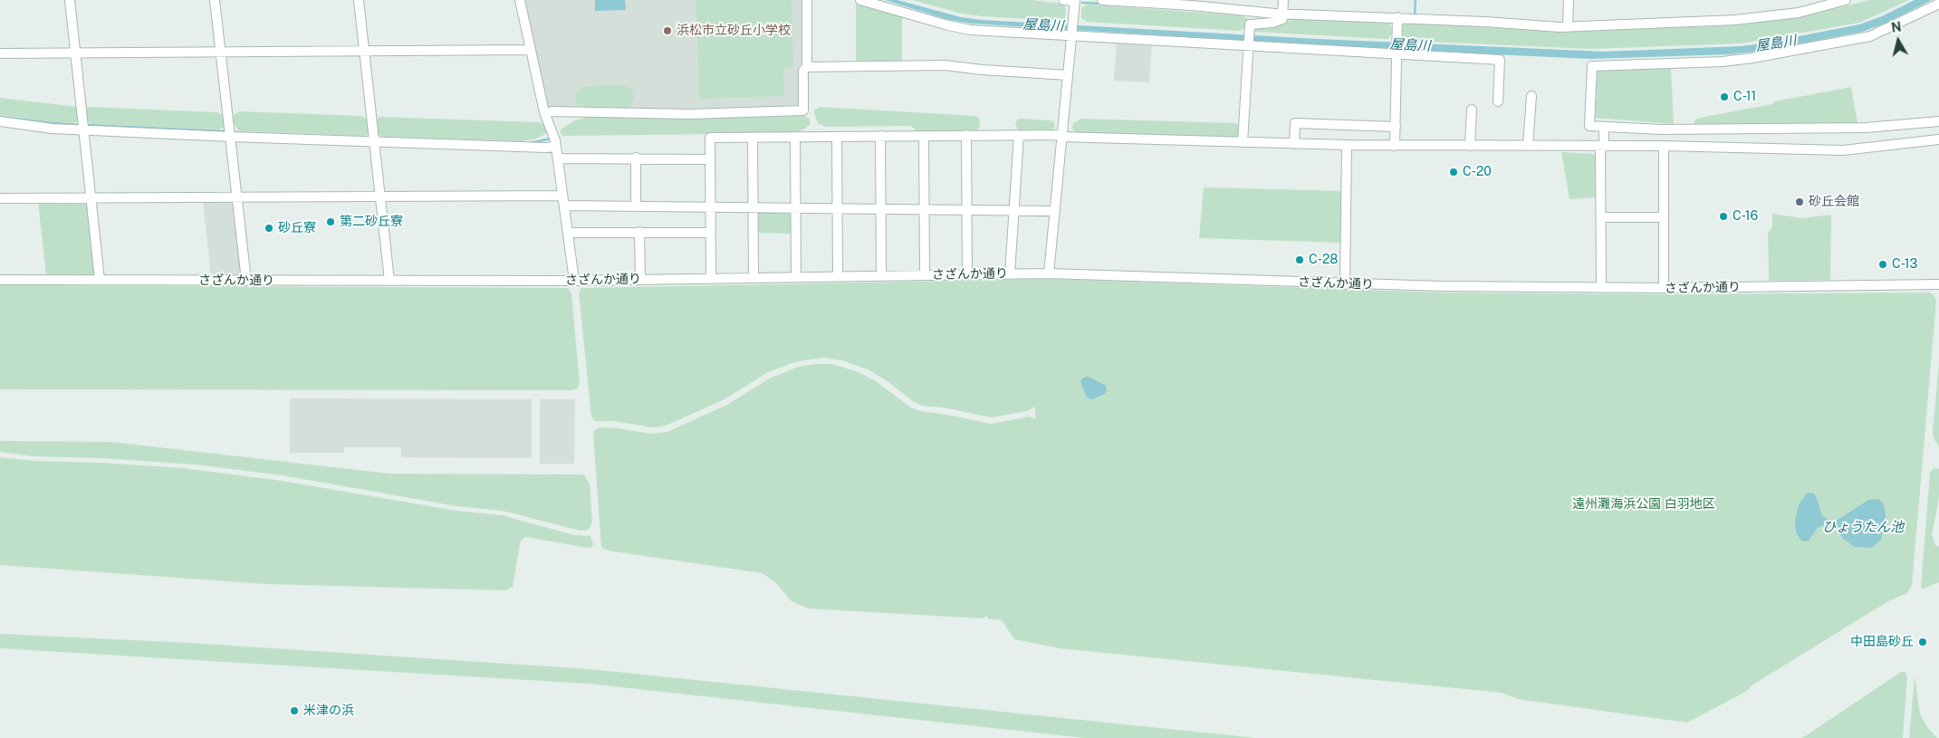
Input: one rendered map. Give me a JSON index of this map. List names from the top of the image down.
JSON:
{
  "streets": {
    "street": ["さざんか通り"]
  },
  "water": ["屋島川", "ひょうたん池"],
  "parks": ["遠州灘海浜公園 白羽地区"],
  "places": [
    "浜松市立砂丘小学校",
    "C-11",
    "C-20",
    "砂丘会館",
    "C-16",
    "第二砂丘寮",
    "砂丘寮",
    "C-28",
    "C-13",
    "中田島砂丘",
    "米津の浜"
  ],
  "north": "top"
}
